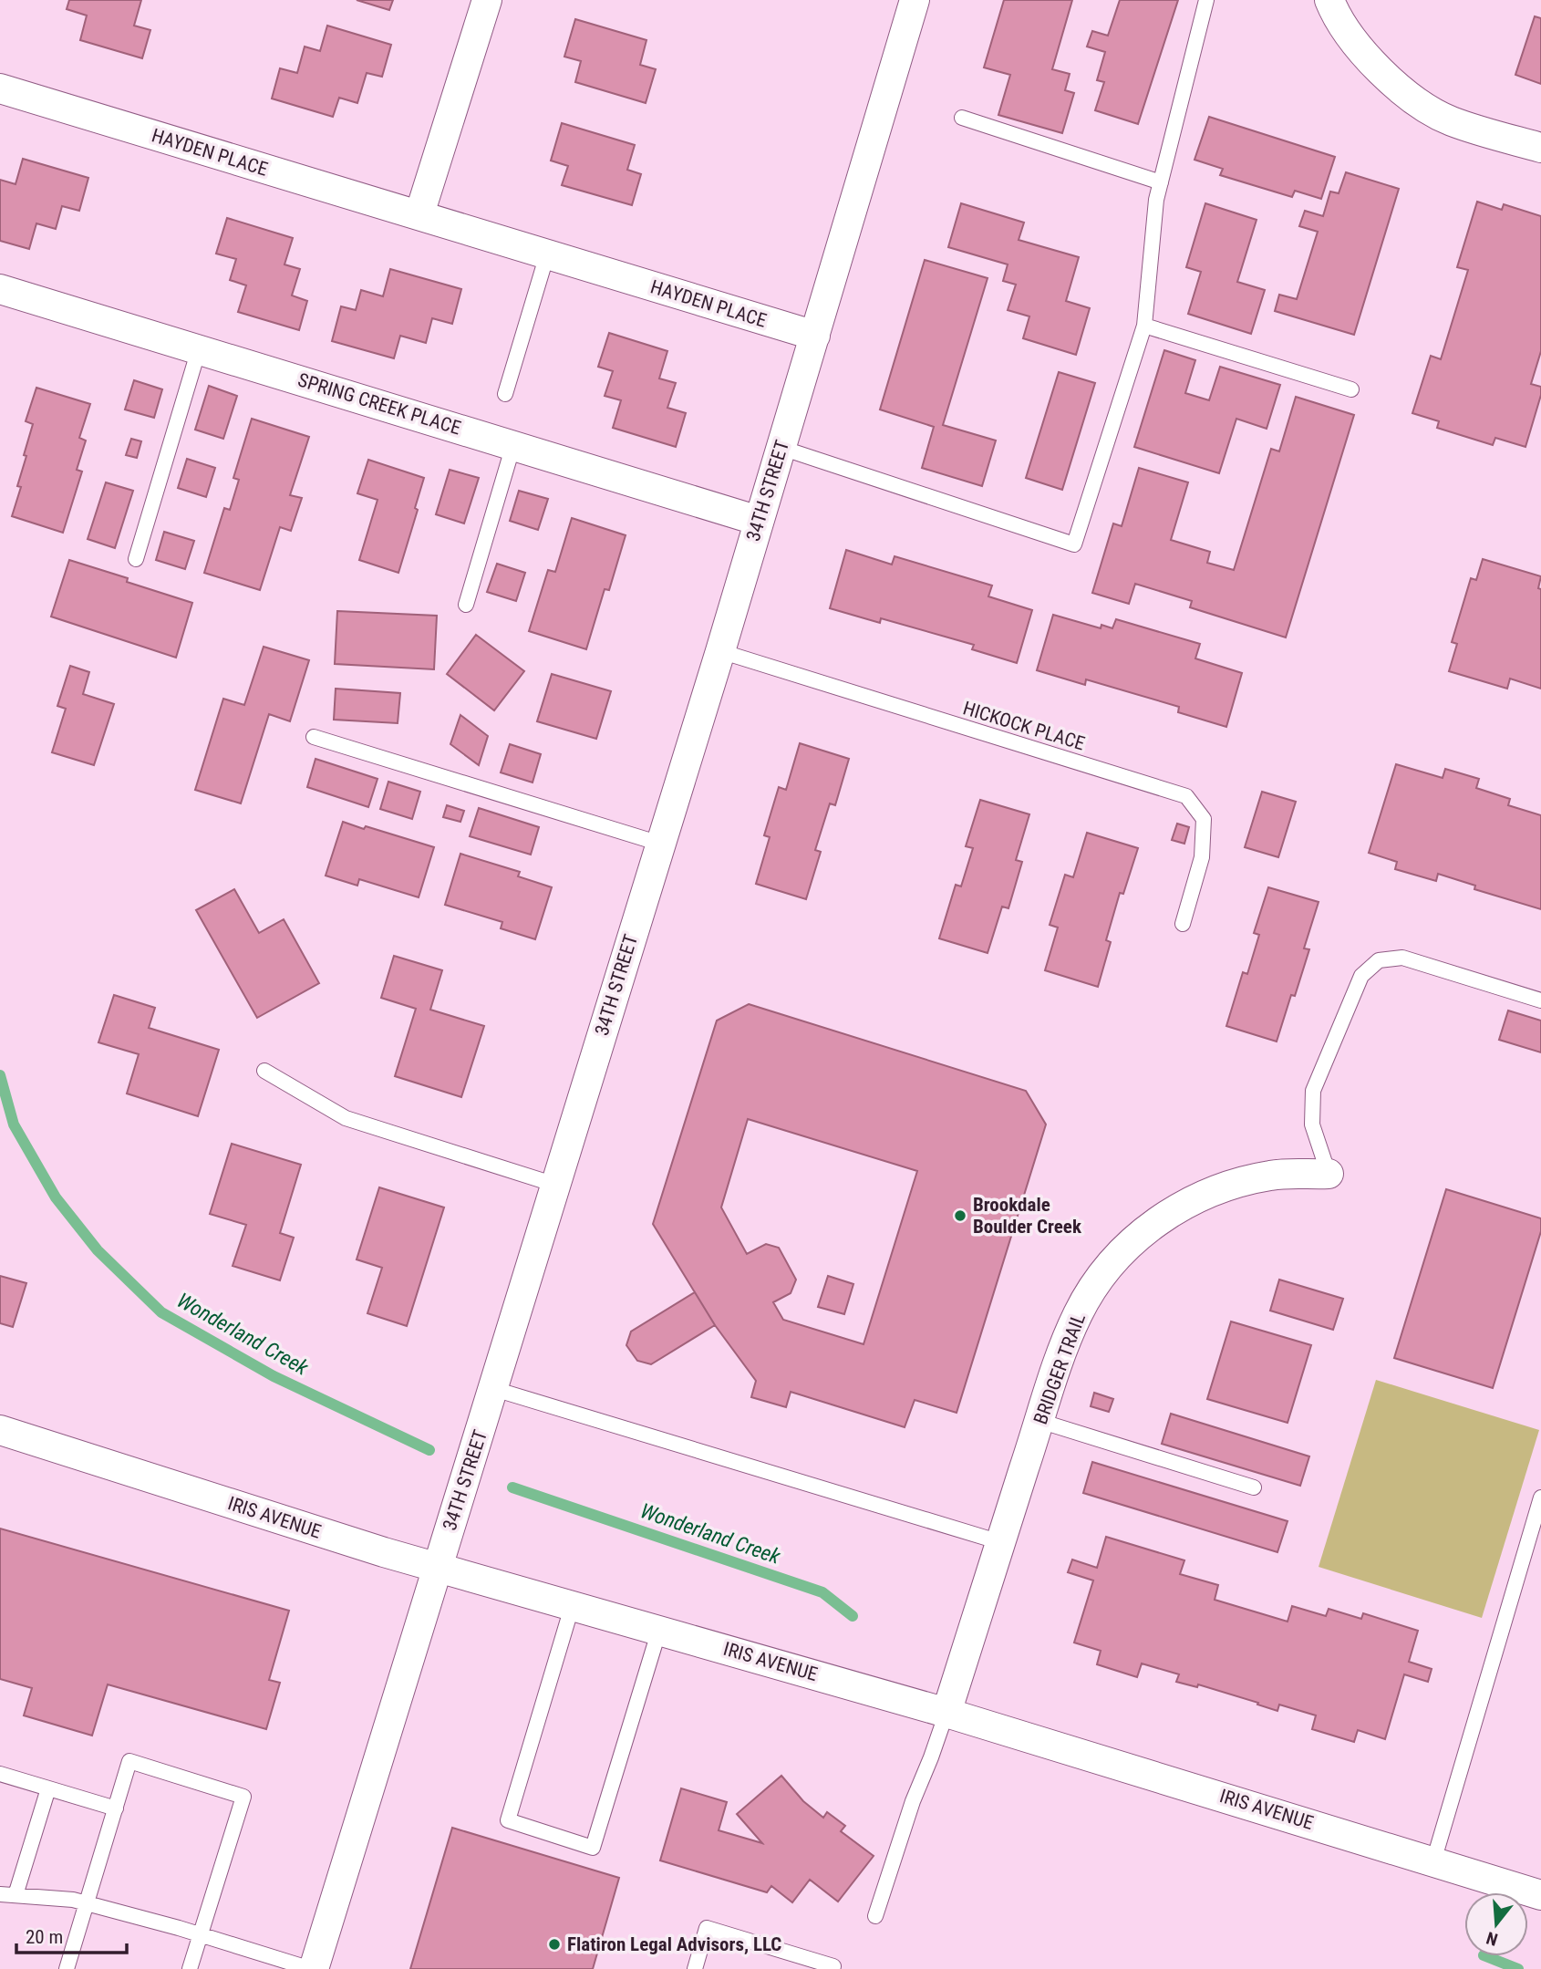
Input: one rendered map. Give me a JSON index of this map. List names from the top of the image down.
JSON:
{
  "streets": {
    "street": [
      "HAYDEN PLACE",
      "SPRING CREEK PLACE",
      "34TH STREET",
      "BRIDGER TRAIL",
      "IRIS AVENUE"
    ],
    "lane": ["HICKOCK PLACE"]
  },
  "crossings": [
    ["HAYDEN PLACE", "34TH STREET"],
    ["SPRING CREEK PLACE", "34TH STREET"],
    ["34TH STREET", "HICKOCK PLACE"],
    ["34TH STREET", "IRIS AVENUE"],
    ["BRIDGER TRAIL", "IRIS AVENUE"]
  ],
  "water": ["Wonderland Creek"],
  "places": ["Brookdale Boulder Creek", "Flatiron Legal Advisors, LLC"],
  "scale_bar": "20 m",
  "north": "bottom"
}
